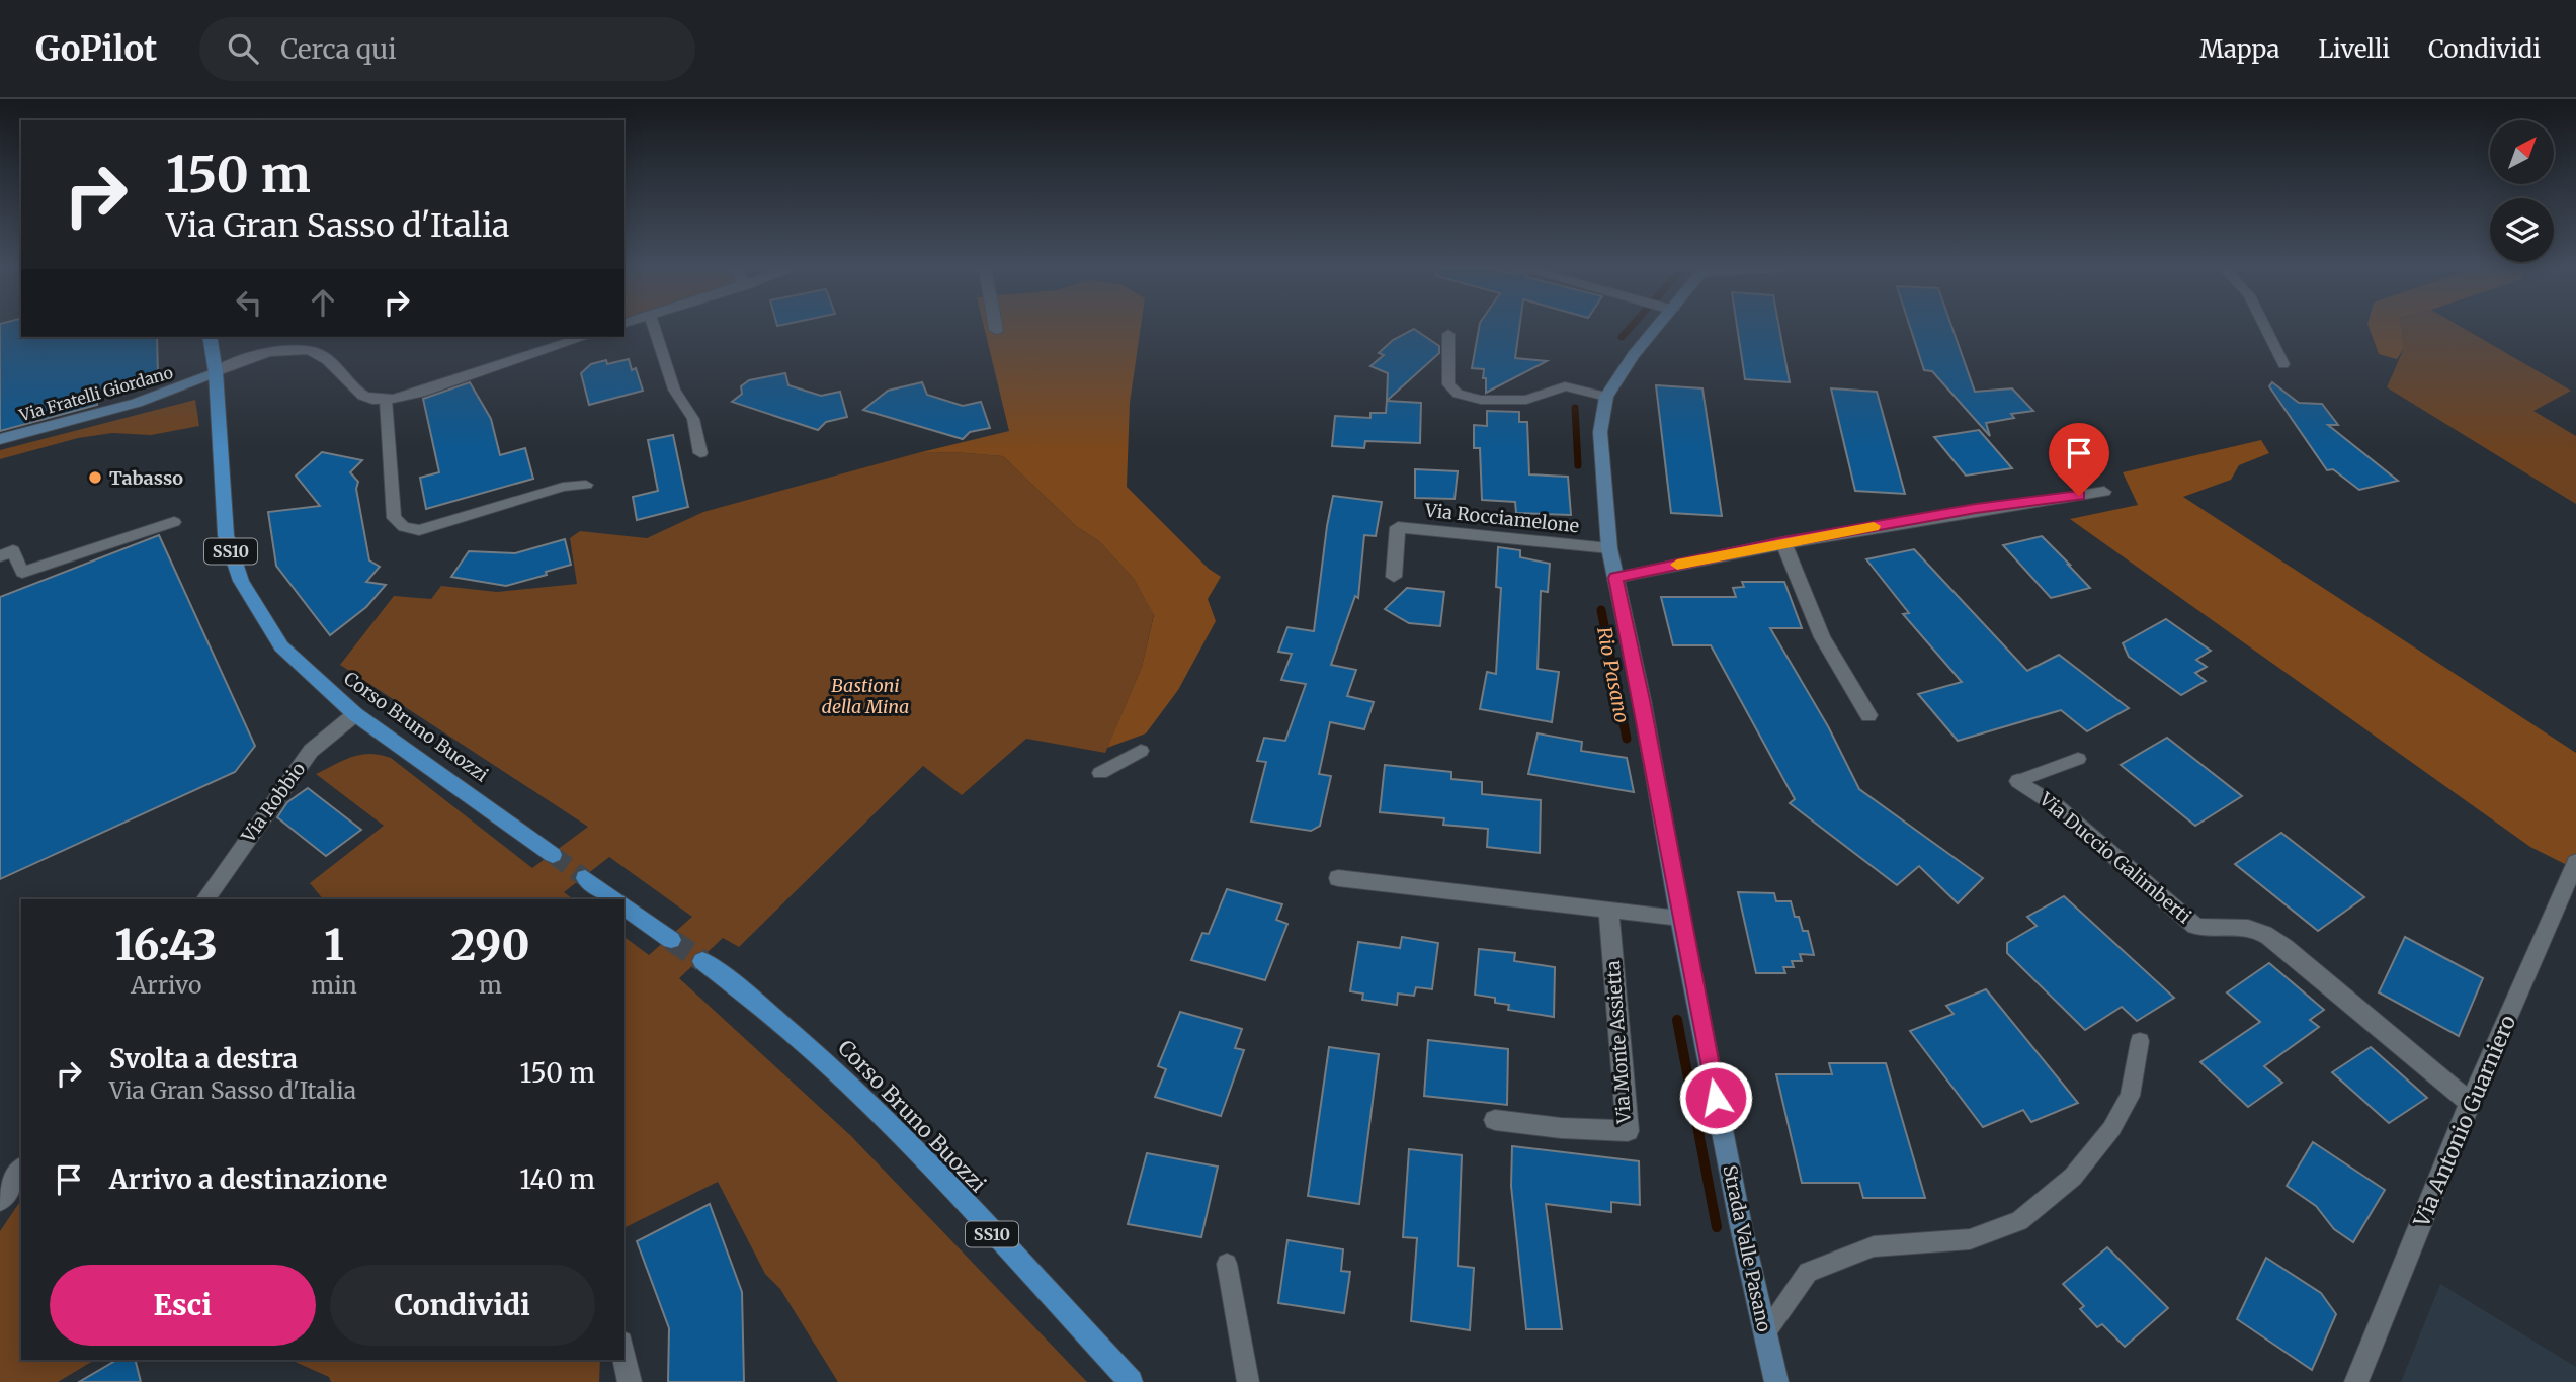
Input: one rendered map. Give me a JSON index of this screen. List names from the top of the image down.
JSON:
{
  "streets": {
    "main road": ["SS10", "Corso Bruno Buozzi"],
    "street": [
      "Via Fratelli Giordano",
      "Via Rocciamelone",
      "Via Robbio",
      "Via Duccio Galimberti",
      "Via Monte Assietta",
      "Via Antonio Guarniero",
      "Strada Valle Pasano"
    ]
  },
  "crossings": [
    ["Via Fratelli Giordano", "Corso Bruno Buozzi"],
    ["Via Rocciamelone", "Strada Valle Pasano"],
    ["Corso Bruno Buozzi", "Via Robbio"],
    ["Via Duccio Galimberti", "Via Antonio Guarniero"]
  ],
  "water": ["Rio Pasano"],
  "parks": ["Bastioni della Mina"],
  "places": ["Tabasso"],
  "north": "top right",
  "page": {
    "header": "GoPilot",
    "search": "Cerca qui",
    "nav": ["Mappa", "Livelli", "Condividi"],
    "turn": ["150 m", "Via Gran Sasso d'Italia"],
    "eta": [
      "16:43",
      "Arrivo",
      "1",
      "min",
      "290",
      "m"
    ],
    "list": [
      {
        "name": "Svolta a destra",
        "note": "Via Gran Sasso d'Italia",
        "value": "150 m"
      },
      {
        "name": "Arrivo a destinazione",
        "value": "140 m"
      }
    ],
    "buttons": ["Esci", "Condividi"]
  }
}
